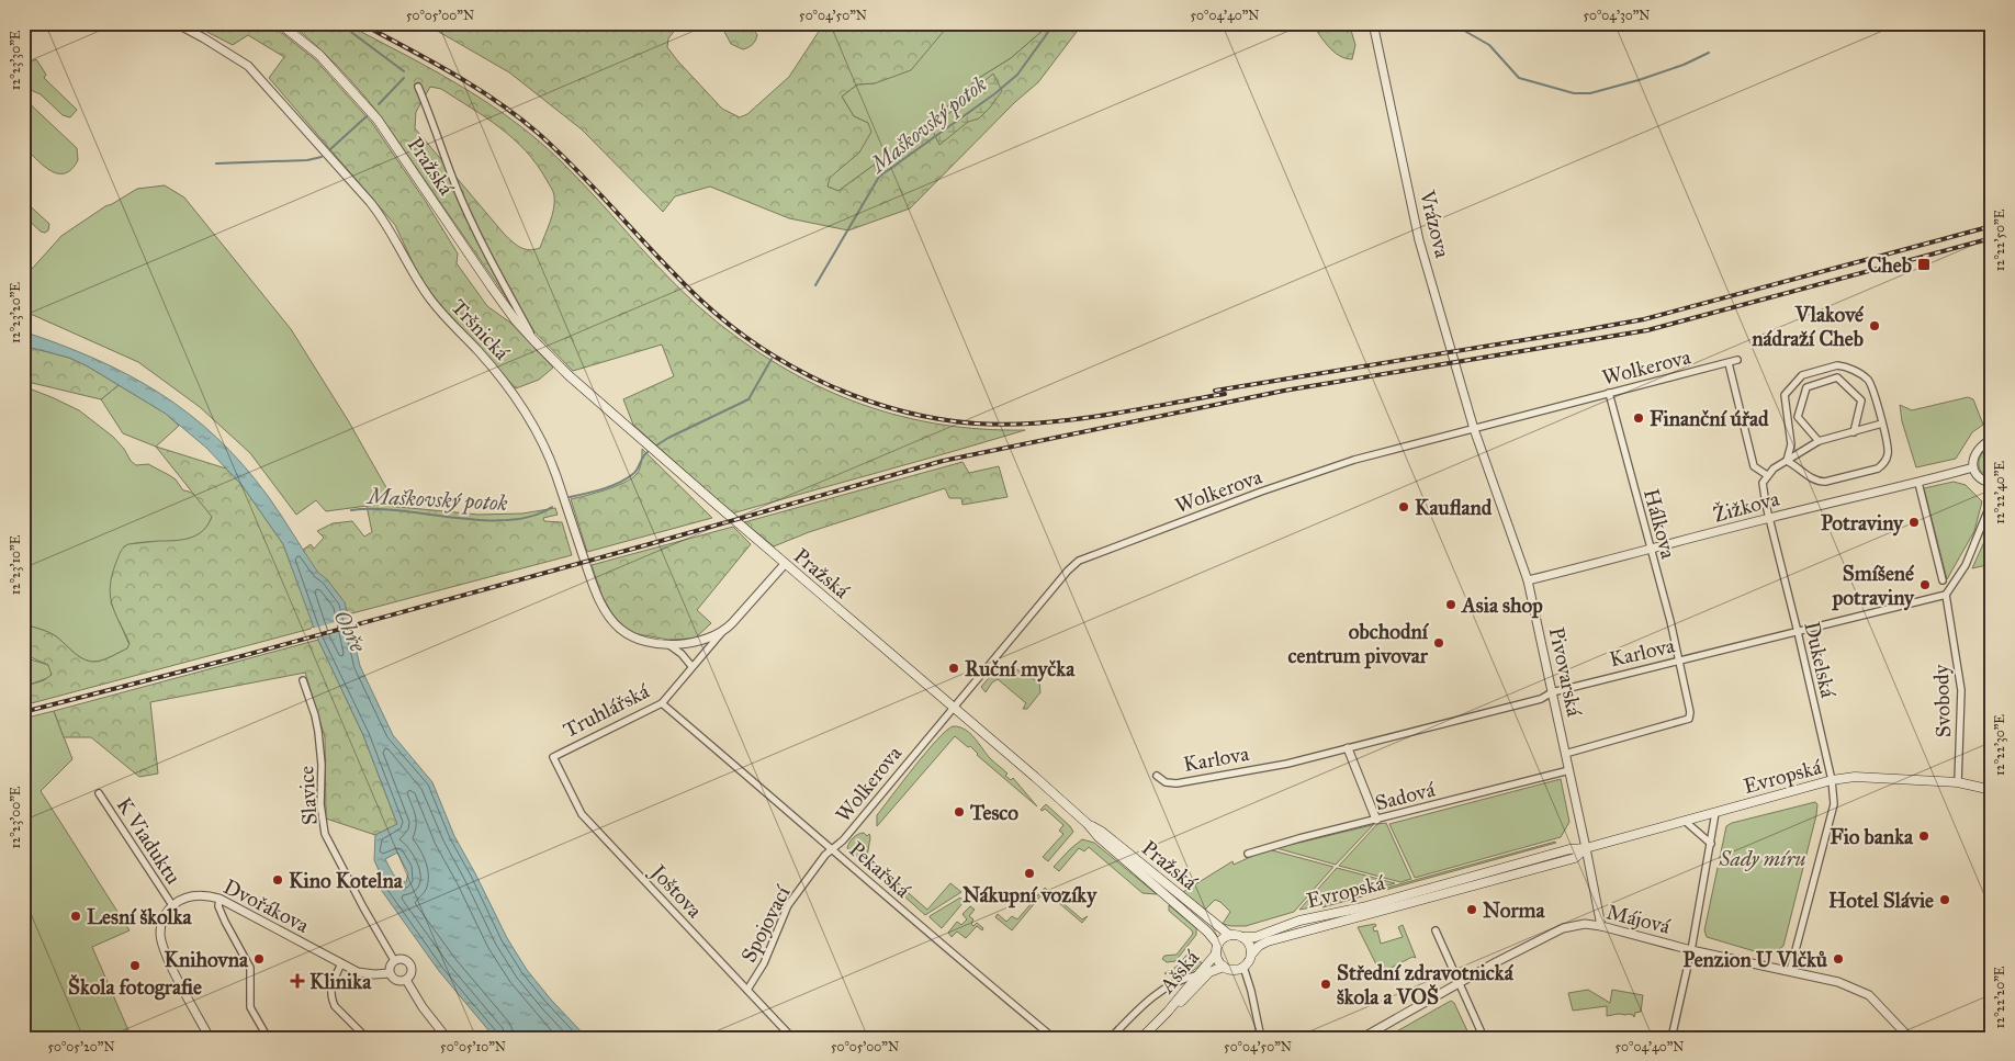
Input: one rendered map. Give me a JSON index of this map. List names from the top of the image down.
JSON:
{
  "streets": {
    "main road": ["Pražská", "Evropská", "Ašská"],
    "street": [
      "Vrázova",
      "Tršnická",
      "Wolkerova",
      "Žižkova",
      "Hálkova",
      "Karlova",
      "Dukelská",
      "Pivovarská",
      "Svobody",
      "Truhlářská",
      "Slavice",
      "Sadová",
      "K Viaduktu",
      "Pekařská",
      "Joštova",
      "Dvořákova",
      "Májová",
      "Spojovací"
    ]
  },
  "crossings": [
    ["Pražská", "Wolkerova"],
    ["Pražská", "Truhlářská"],
    ["Pražská", "Evropská"],
    ["Pražská", "Ašská"],
    ["Vrázova", "Wolkerova"],
    ["Vrázova", "Pivovarská"],
    ["Tršnická", "Truhlářská"],
    ["Wolkerova", "Hálkova"],
    ["Wolkerova", "Pivovarská"],
    ["Wolkerova", "Pekařská"],
    ["Wolkerova", "Spojovací"],
    ["Žižkova", "Hálkova"],
    ["Žižkova", "Dukelská"],
    ["Žižkova", "Pivovarská"],
    ["Hálkova", "Karlova"],
    ["Karlova", "Dukelská"],
    ["Karlova", "Pivovarská"],
    ["Karlova", "Svobody"],
    ["Dukelská", "Evropská"],
    ["Dukelská", "Májová"],
    ["Pivovarská", "Evropská"],
    ["Pivovarská", "Sadová"],
    ["Pivovarská", "Májová"],
    ["Svobody", "Evropská"],
    ["Truhlářská", "Pekařská"],
    ["Truhlářská", "Joštova"],
    ["Evropská", "Ašská"],
    ["Slavice", "Dvořákova"],
    ["K Viaduktu", "Dvořákova"],
    ["Pekařská", "Spojovací"],
    ["Joštova", "Spojovací"]
  ],
  "water": ["Maškovský potok", "Ohře"],
  "parks": ["Sady míru"],
  "places": {
    "transit": ["Cheb"],
    "other": [
      "Vlakové nádraží Cheb",
      "Finanční úřad",
      "Kaufland",
      "Potraviny",
      "Smíšené potraviny",
      "Asia shop",
      "obchodní centrum pivovar",
      "Ruční myčka",
      "Tesco",
      "Fio banka",
      "Nákupní vozíky",
      "Kino Kotelna",
      "Hotel Slávie",
      "Norma",
      "Lesní školka",
      "Knihovna",
      "Penzion U Vlčků",
      "Škola fotografie",
      "Střední zdravotnická škola a VOŠ"
    ],
    "health": ["Klinika"]
  },
  "coordinates": [
    "50°05'00\"N",
    "50°04'50\"N",
    "50°04'40\"N",
    "50°04'30\"N",
    "12°23'30\"E",
    "12°22'50\"E",
    "12°23'20\"E",
    "12°22'40\"E",
    "12°23'10\"E",
    "12°22'30\"E",
    "12°23'00\"E",
    "12°22'20\"E",
    "50°05'20\"N",
    "50°05'10\"N"
  ]
}
